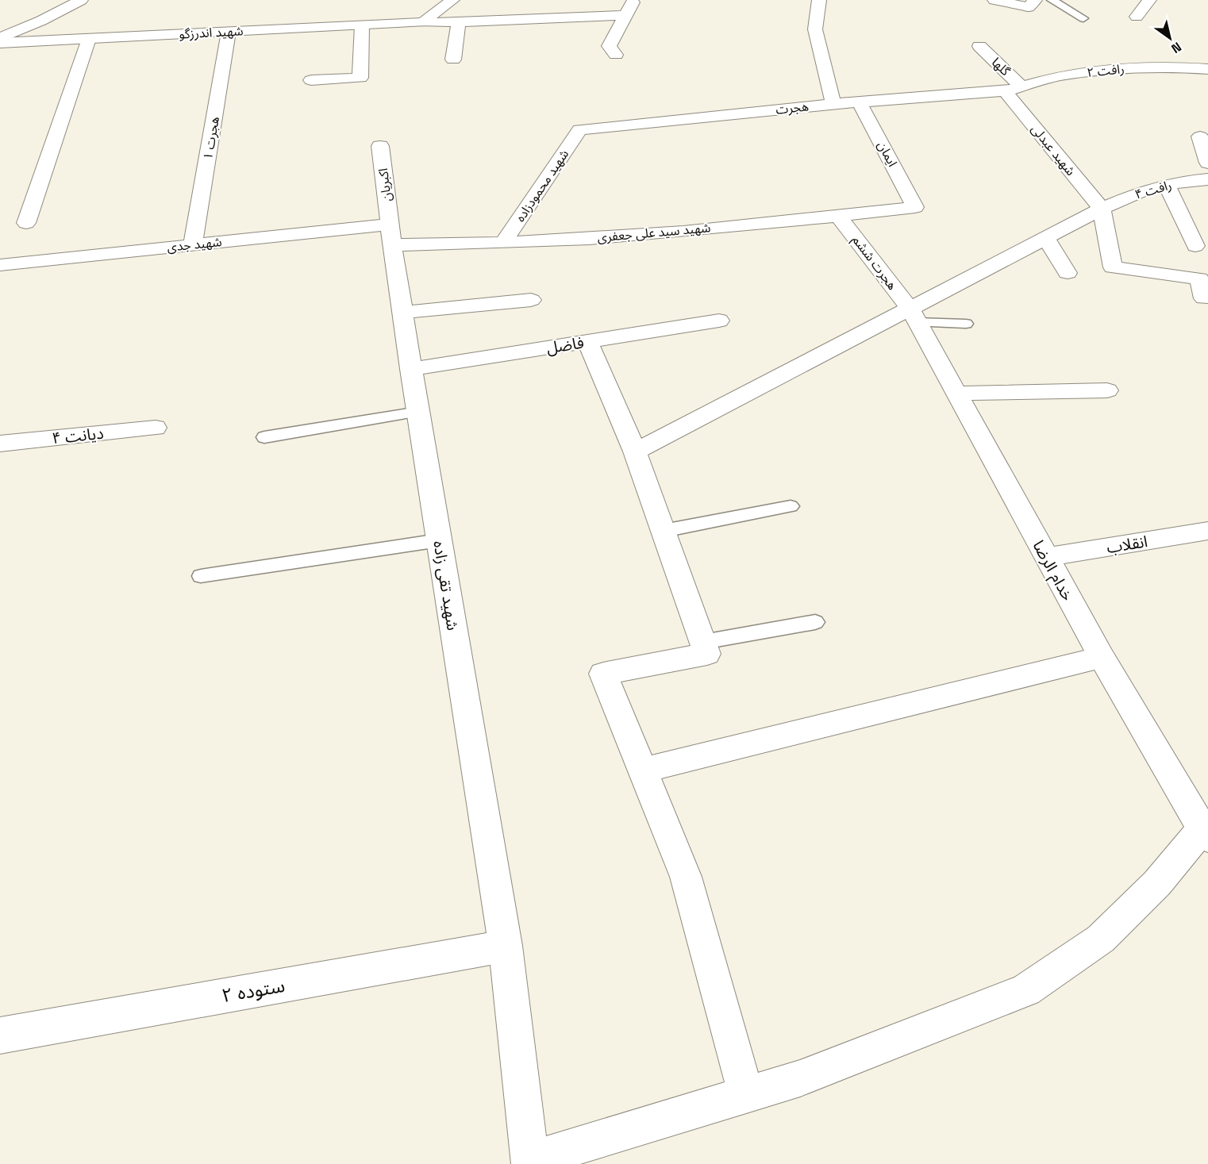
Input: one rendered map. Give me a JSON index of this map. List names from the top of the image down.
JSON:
{
  "streets": {
    "street": [
      "شهید اندرزگو",
      "گلها",
      "رافت ۲",
      "هجرت",
      "هجرت ۱",
      "شهید عبدلی",
      "ایمان",
      "اکبریان",
      "شهید محمودزاده",
      "رافت ۴",
      "شهید سید علی جعفری",
      "شهید جدی",
      "هجرت ششم",
      "فاضل",
      "دیانت ۴",
      "انقلاب",
      "خدام الرضا",
      "شهید تقی زاده",
      "ستوده ۲"
    ]
  },
  "crossings": [
    ["شهید اندرزگو", "هجرت ۱"],
    ["گلها", "رافت ۲"],
    ["رافت ۲", "هجرت"],
    ["رافت ۲", "شهید عبدلی"],
    ["هجرت", "شهید عبدلی"],
    ["هجرت", "ایمان"],
    ["هجرت", "شهید محمودزاده"],
    ["هجرت ۱", "شهید جدی"],
    ["شهید عبدلی", "رافت ۴"],
    ["ایمان", "شهید سید علی جعفری"],
    ["اکبریان", "شهید سید علی جعفری"],
    ["اکبریان", "شهید جدی"],
    ["اکبریان", "شهید تقی زاده"],
    ["شهید محمودزاده", "شهید سید علی جعفری"],
    ["رافت ۴", "هجرت ششم"],
    ["رافت ۴", "خدام الرضا"],
    ["شهید سید علی جعفری", "شهید جدی"],
    ["شهید سید علی جعفری", "هجرت ششم"],
    ["شهید سید علی جعفری", "شهید تقی زاده"],
    ["شهید جدی", "شهید تقی زاده"],
    ["هجرت ششم", "خدام الرضا"],
    ["فاضل", "شهید تقی زاده"],
    ["انقلاب", "خدام الرضا"],
    ["شهید تقی زاده", "ستوده ۲"]
  ],
  "north": "bottom right"
}
